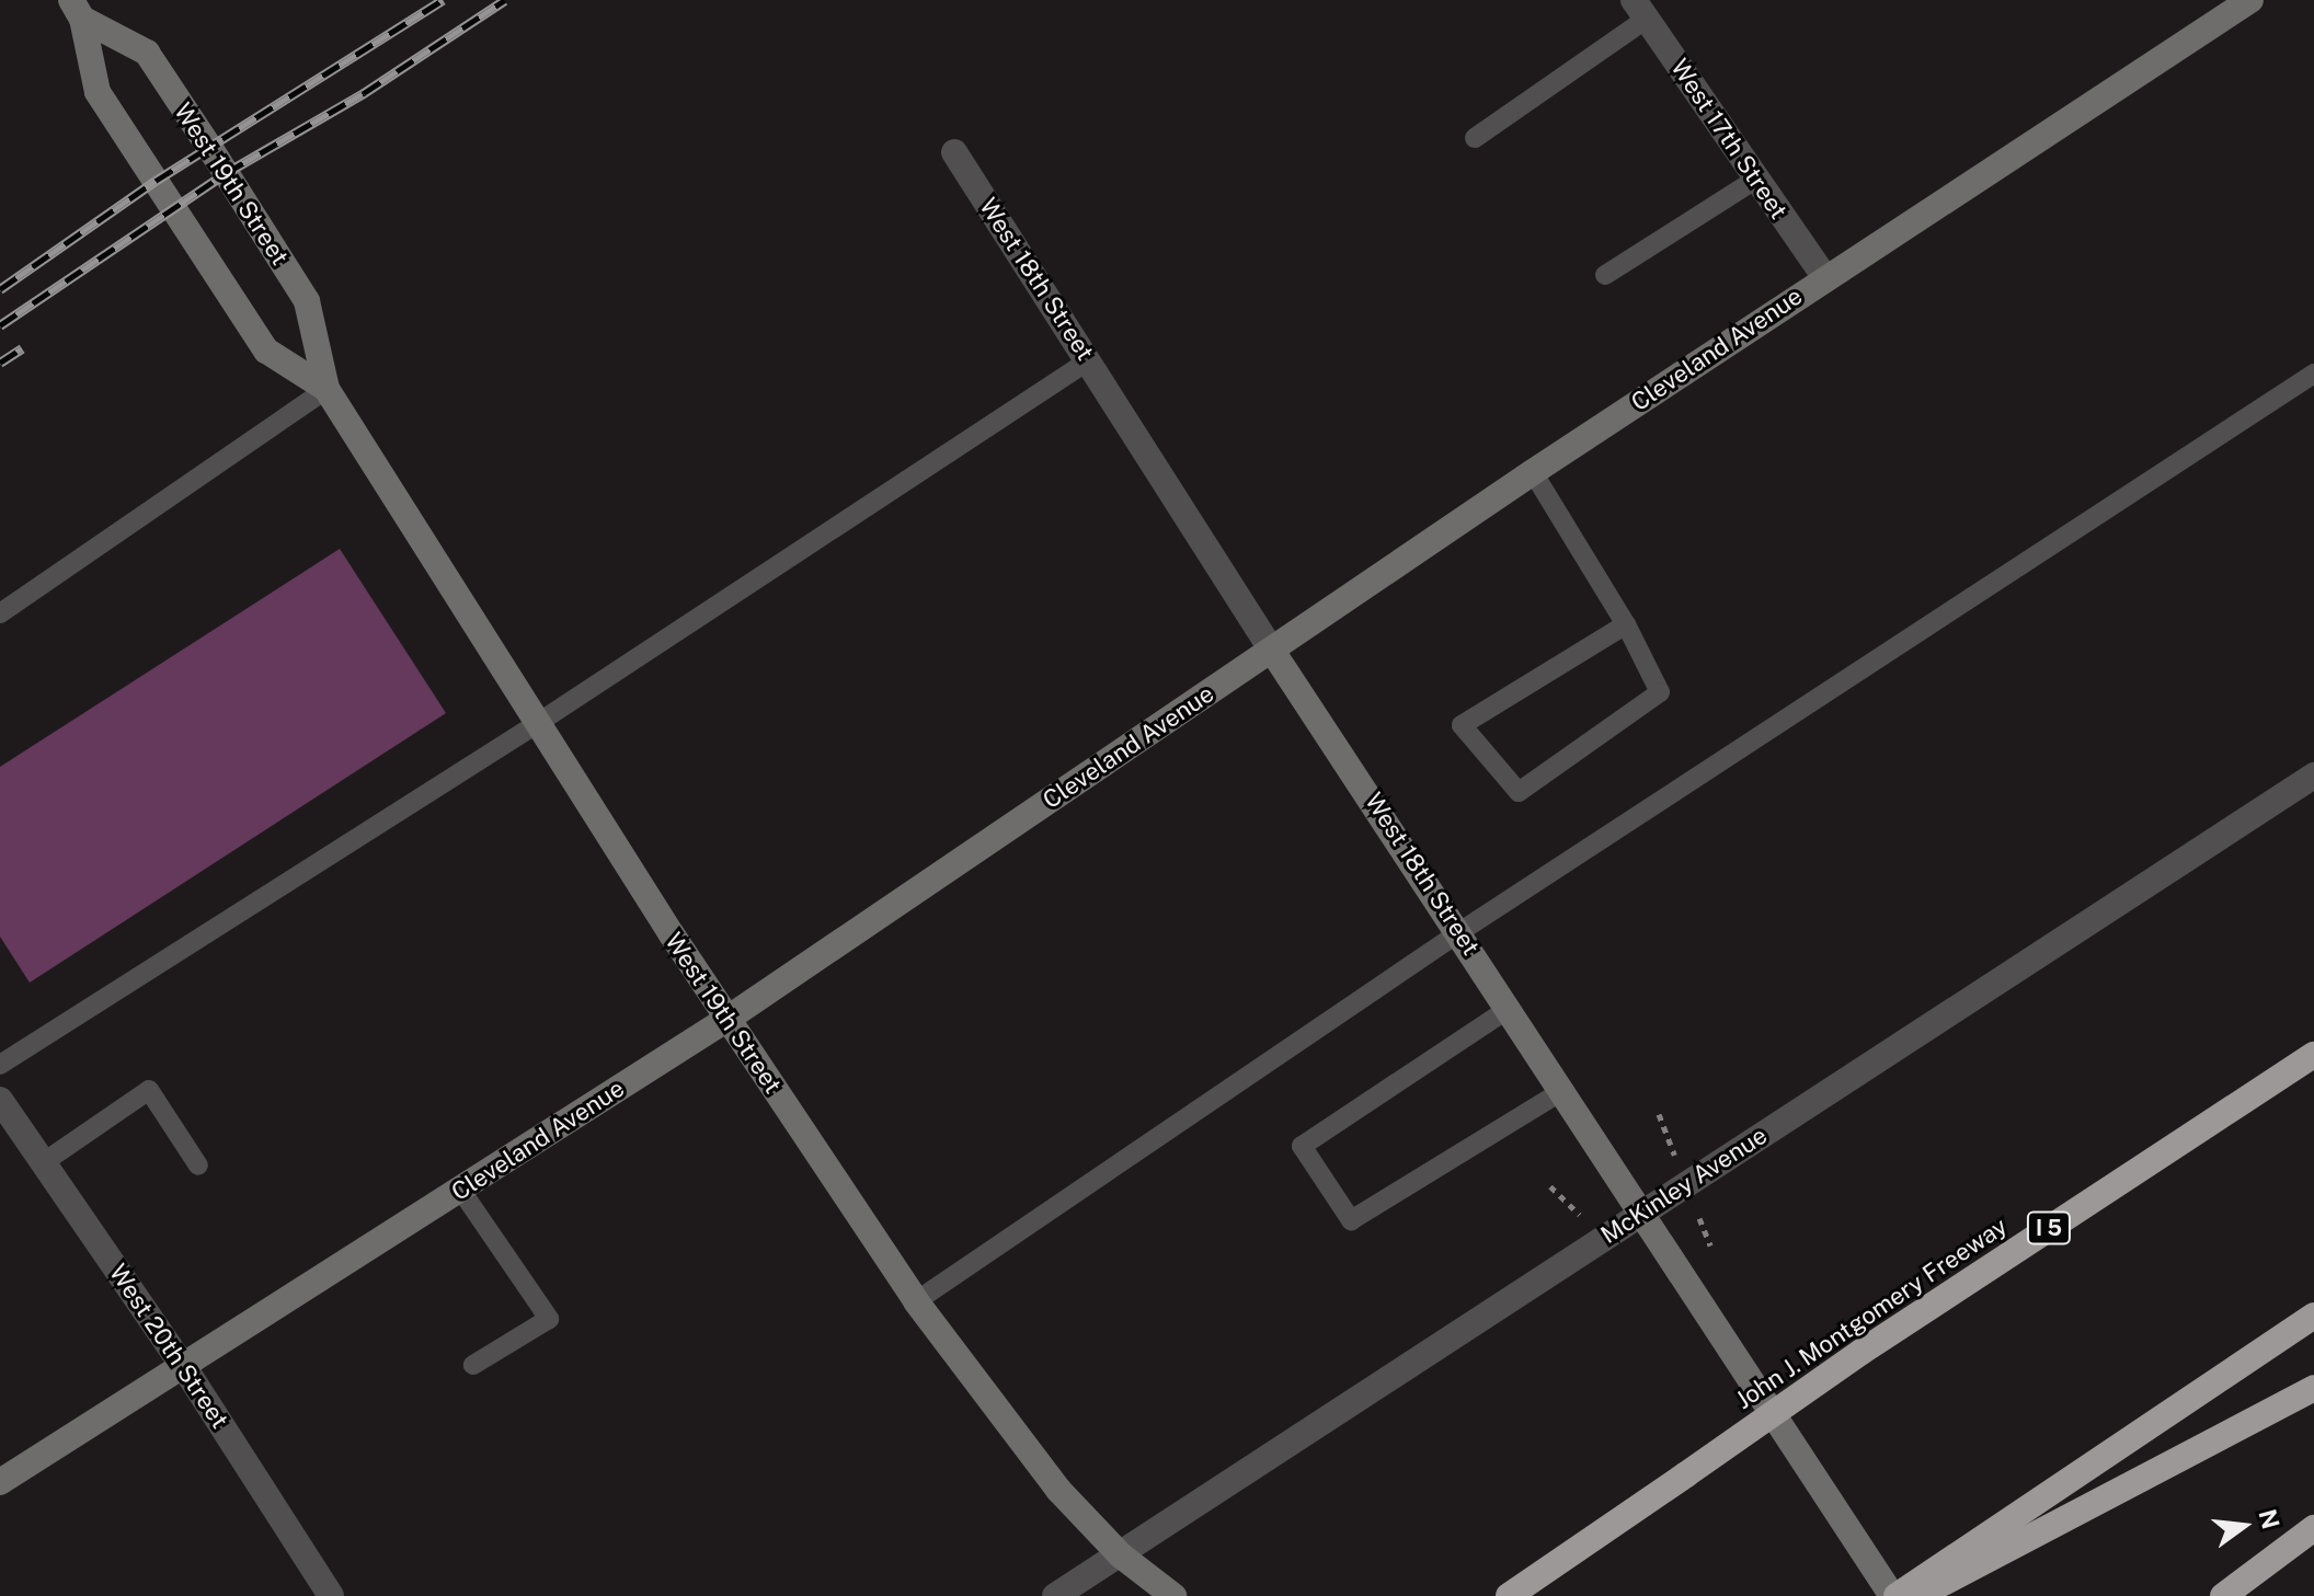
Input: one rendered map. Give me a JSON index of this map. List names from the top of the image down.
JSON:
{
  "streets": {
    "highway": ["I 5", "John J. Montgomery Freeway"],
    "main road": ["West 19th Street", "West 18th Street", "Cleveland Avenue"],
    "street": ["West 17th Street", "McKinley Avenue", "West 20th Street"]
  },
  "crossings": [
    ["West 17th Street", "Cleveland Avenue"],
    ["West 19th Street", "Cleveland Avenue"],
    ["West 19th Street", "McKinley Avenue"],
    ["West 18th Street", "Cleveland Avenue"],
    ["West 18th Street", "McKinley Avenue"],
    ["Cleveland Avenue", "West 20th Street"]
  ],
  "north": "right"
}
